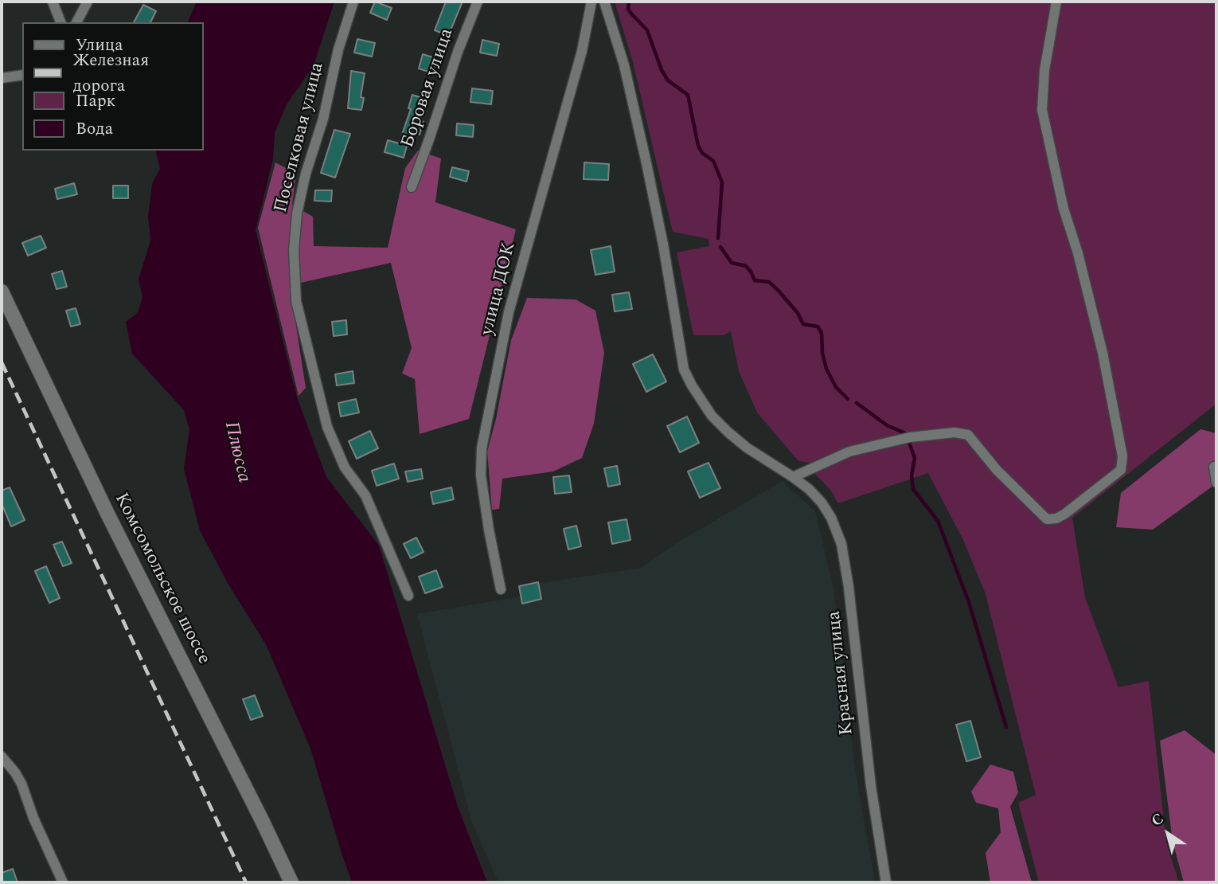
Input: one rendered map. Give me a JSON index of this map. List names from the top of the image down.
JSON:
{
  "streets": {
    "main road": ["Комсомольское шоссе"],
    "street": [
      "Боровая улица",
      "Поселковая улица",
      "улица ДОК",
      "Красная улица"
    ]
  },
  "water": ["Плюсса"],
  "legend": [
    "Улица",
    "Железная дорога",
    "Парк",
    "Вода"
  ],
  "north": "top left"
}
